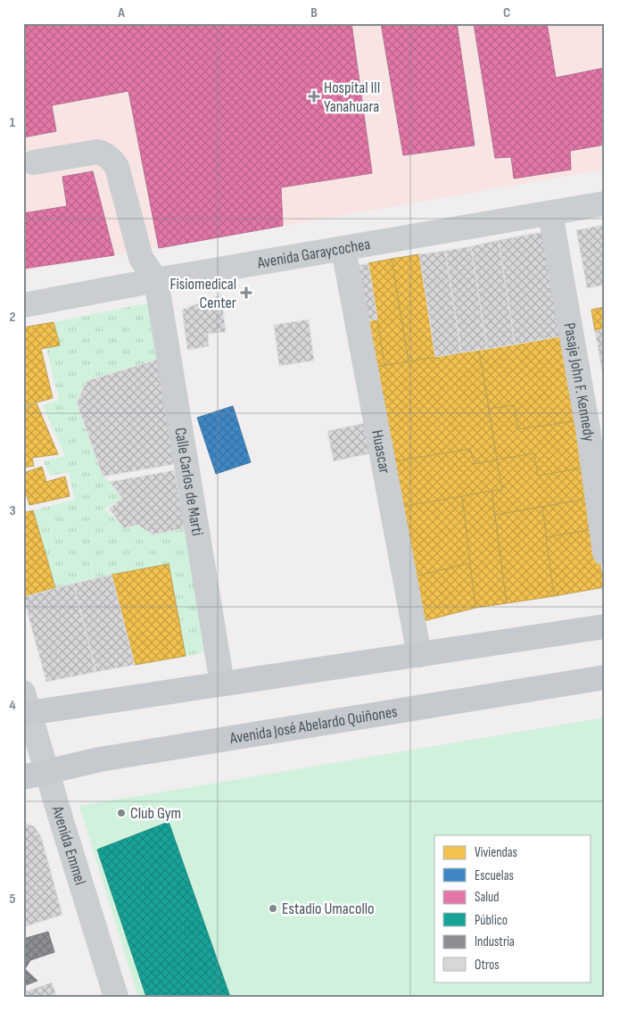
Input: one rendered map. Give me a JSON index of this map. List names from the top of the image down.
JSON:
{
  "streets": {
    "main road": ["Avenida José Abelardo Quiñones"],
    "street": [
      "Avenida Garaycochea",
      "Pasaje John F. Kennedy",
      "Huascar",
      "Calle Carlos de Marti",
      "Avenida Emmel"
    ]
  },
  "crossings": [
    ["Avenida Garaycochea", "Pasaje John F. Kennedy"],
    ["Avenida Garaycochea", "Huascar"],
    ["Avenida Garaycochea", "Calle Carlos de Marti"],
    ["Avenida José Abelardo Quiñones", "Avenida Emmel"]
  ],
  "places": {
    "health": ["Hospital III Yanahuara", "Fisiomedical Center"],
    "other": ["Club Gym", "Estadio Umacollo"]
  },
  "legend": [
    "Viviendas",
    "Escuelas",
    "Salud",
    "Público",
    "Industria",
    "Otros"
  ],
  "grid": {
    "columns": ["A", "B", "C"],
    "rows": [
      "1",
      "2",
      "3",
      "4",
      "5"
    ]
  }
}
